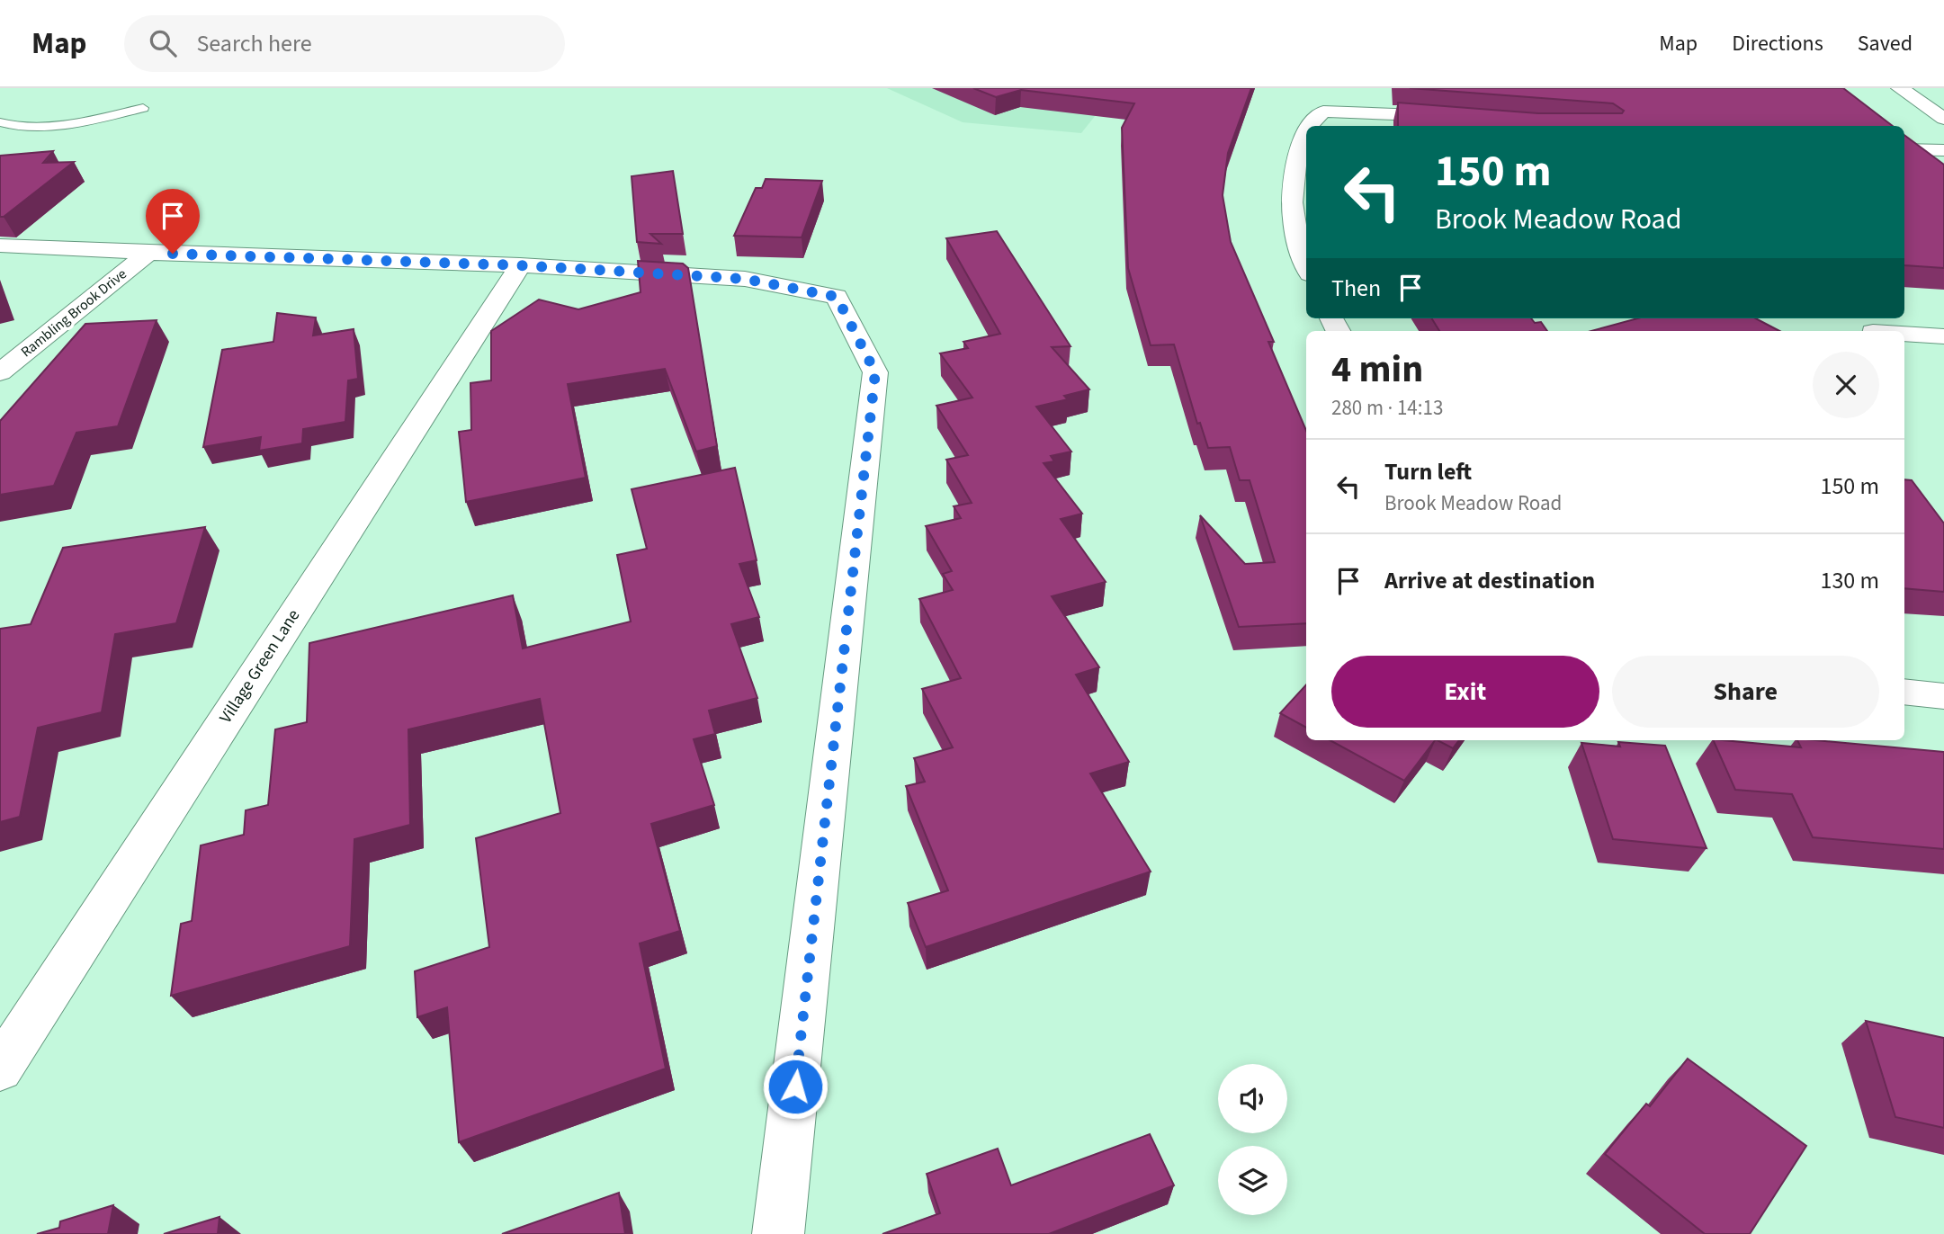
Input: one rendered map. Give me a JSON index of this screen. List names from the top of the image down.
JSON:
{
  "streets": {
    "street": ["Rambling Brook Drive", "Village Green Lane"]
  },
  "page": {
    "header": "Map",
    "search": "Search here",
    "nav": ["Map", "Directions", "Saved"],
    "turn": ["150 m", "Brook Meadow Road"],
    "then": "Then",
    "heading": ["4 min", "280 m · 14:13"],
    "list": [
      {
        "name": "Turn left",
        "note": "Brook Meadow Road",
        "value": "150 m"
      },
      {
        "name": "Arrive at destination",
        "value": "130 m"
      }
    ],
    "buttons": ["Exit", "Share"]
  }
}
